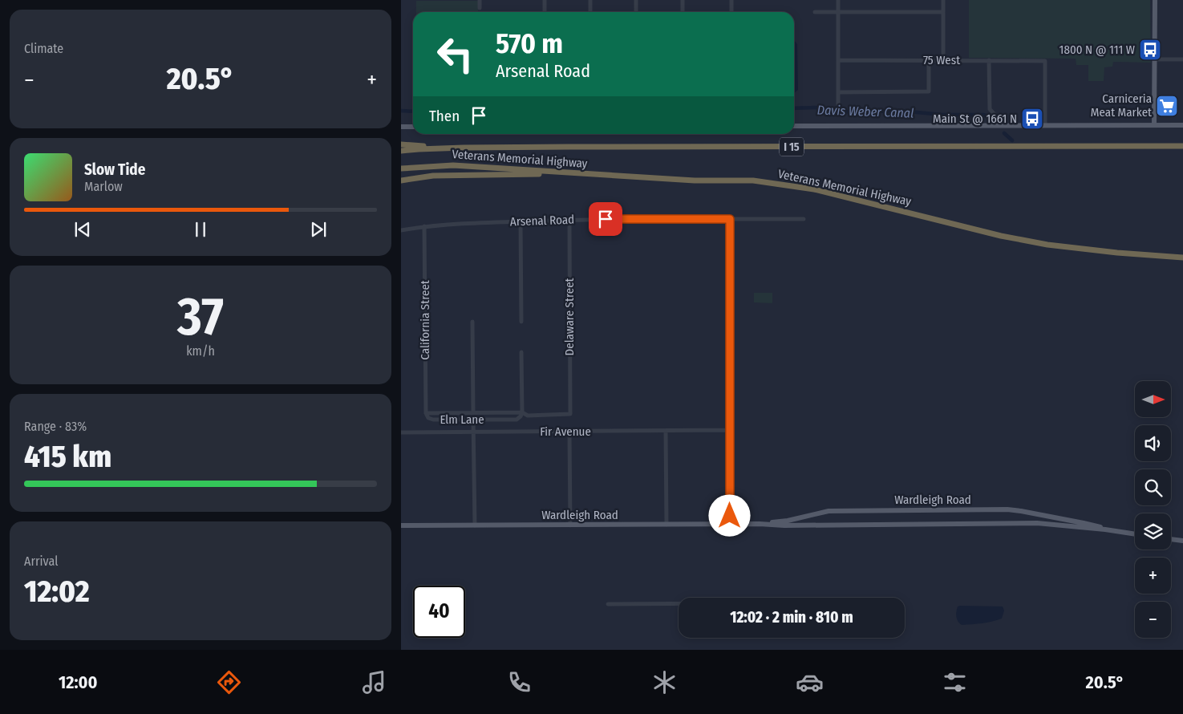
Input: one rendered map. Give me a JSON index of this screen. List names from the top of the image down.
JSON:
{
  "streets": {
    "highway": ["I 15", "Veterans Memorial Highway"],
    "main road": ["Wardleigh Road"],
    "street": [
      "75 West",
      "Arsenal Road",
      "Delaware Street",
      "California Street",
      "Elm Lane",
      "Fir Avenue"
    ]
  },
  "crossings": [
    ["Arsenal Road", "Delaware Street"],
    ["Arsenal Road", "California Street"],
    ["Delaware Street", "Elm Lane"],
    ["California Street", "Elm Lane"]
  ],
  "water": ["Davis Weber Canal"],
  "places": {
    "bus stop": ["1800 N @ 111 W", "Main St @ 1661 N"],
    "supermarket": ["Carniceria Meat Market"]
  },
  "north": "right",
  "page": {
    "tile": [
      "Climate",
      ["37", "km/h"],
      ["Range · 83%", "415 km"],
      ["Arrival", "12:02"]
    ],
    "turn": ["570 m", "Arsenal Road"],
    "heat": ["−", "20.5°", "+"],
    "then": "Then",
    "song": ["Slow Tide", "Marlow"],
    "map_buttons": ["+", "−"],
    "limit": "40",
    "trip": "12:02 · 2 min · 810 m",
    "tabs": ["12:00", "20.5°"]
  }
}
